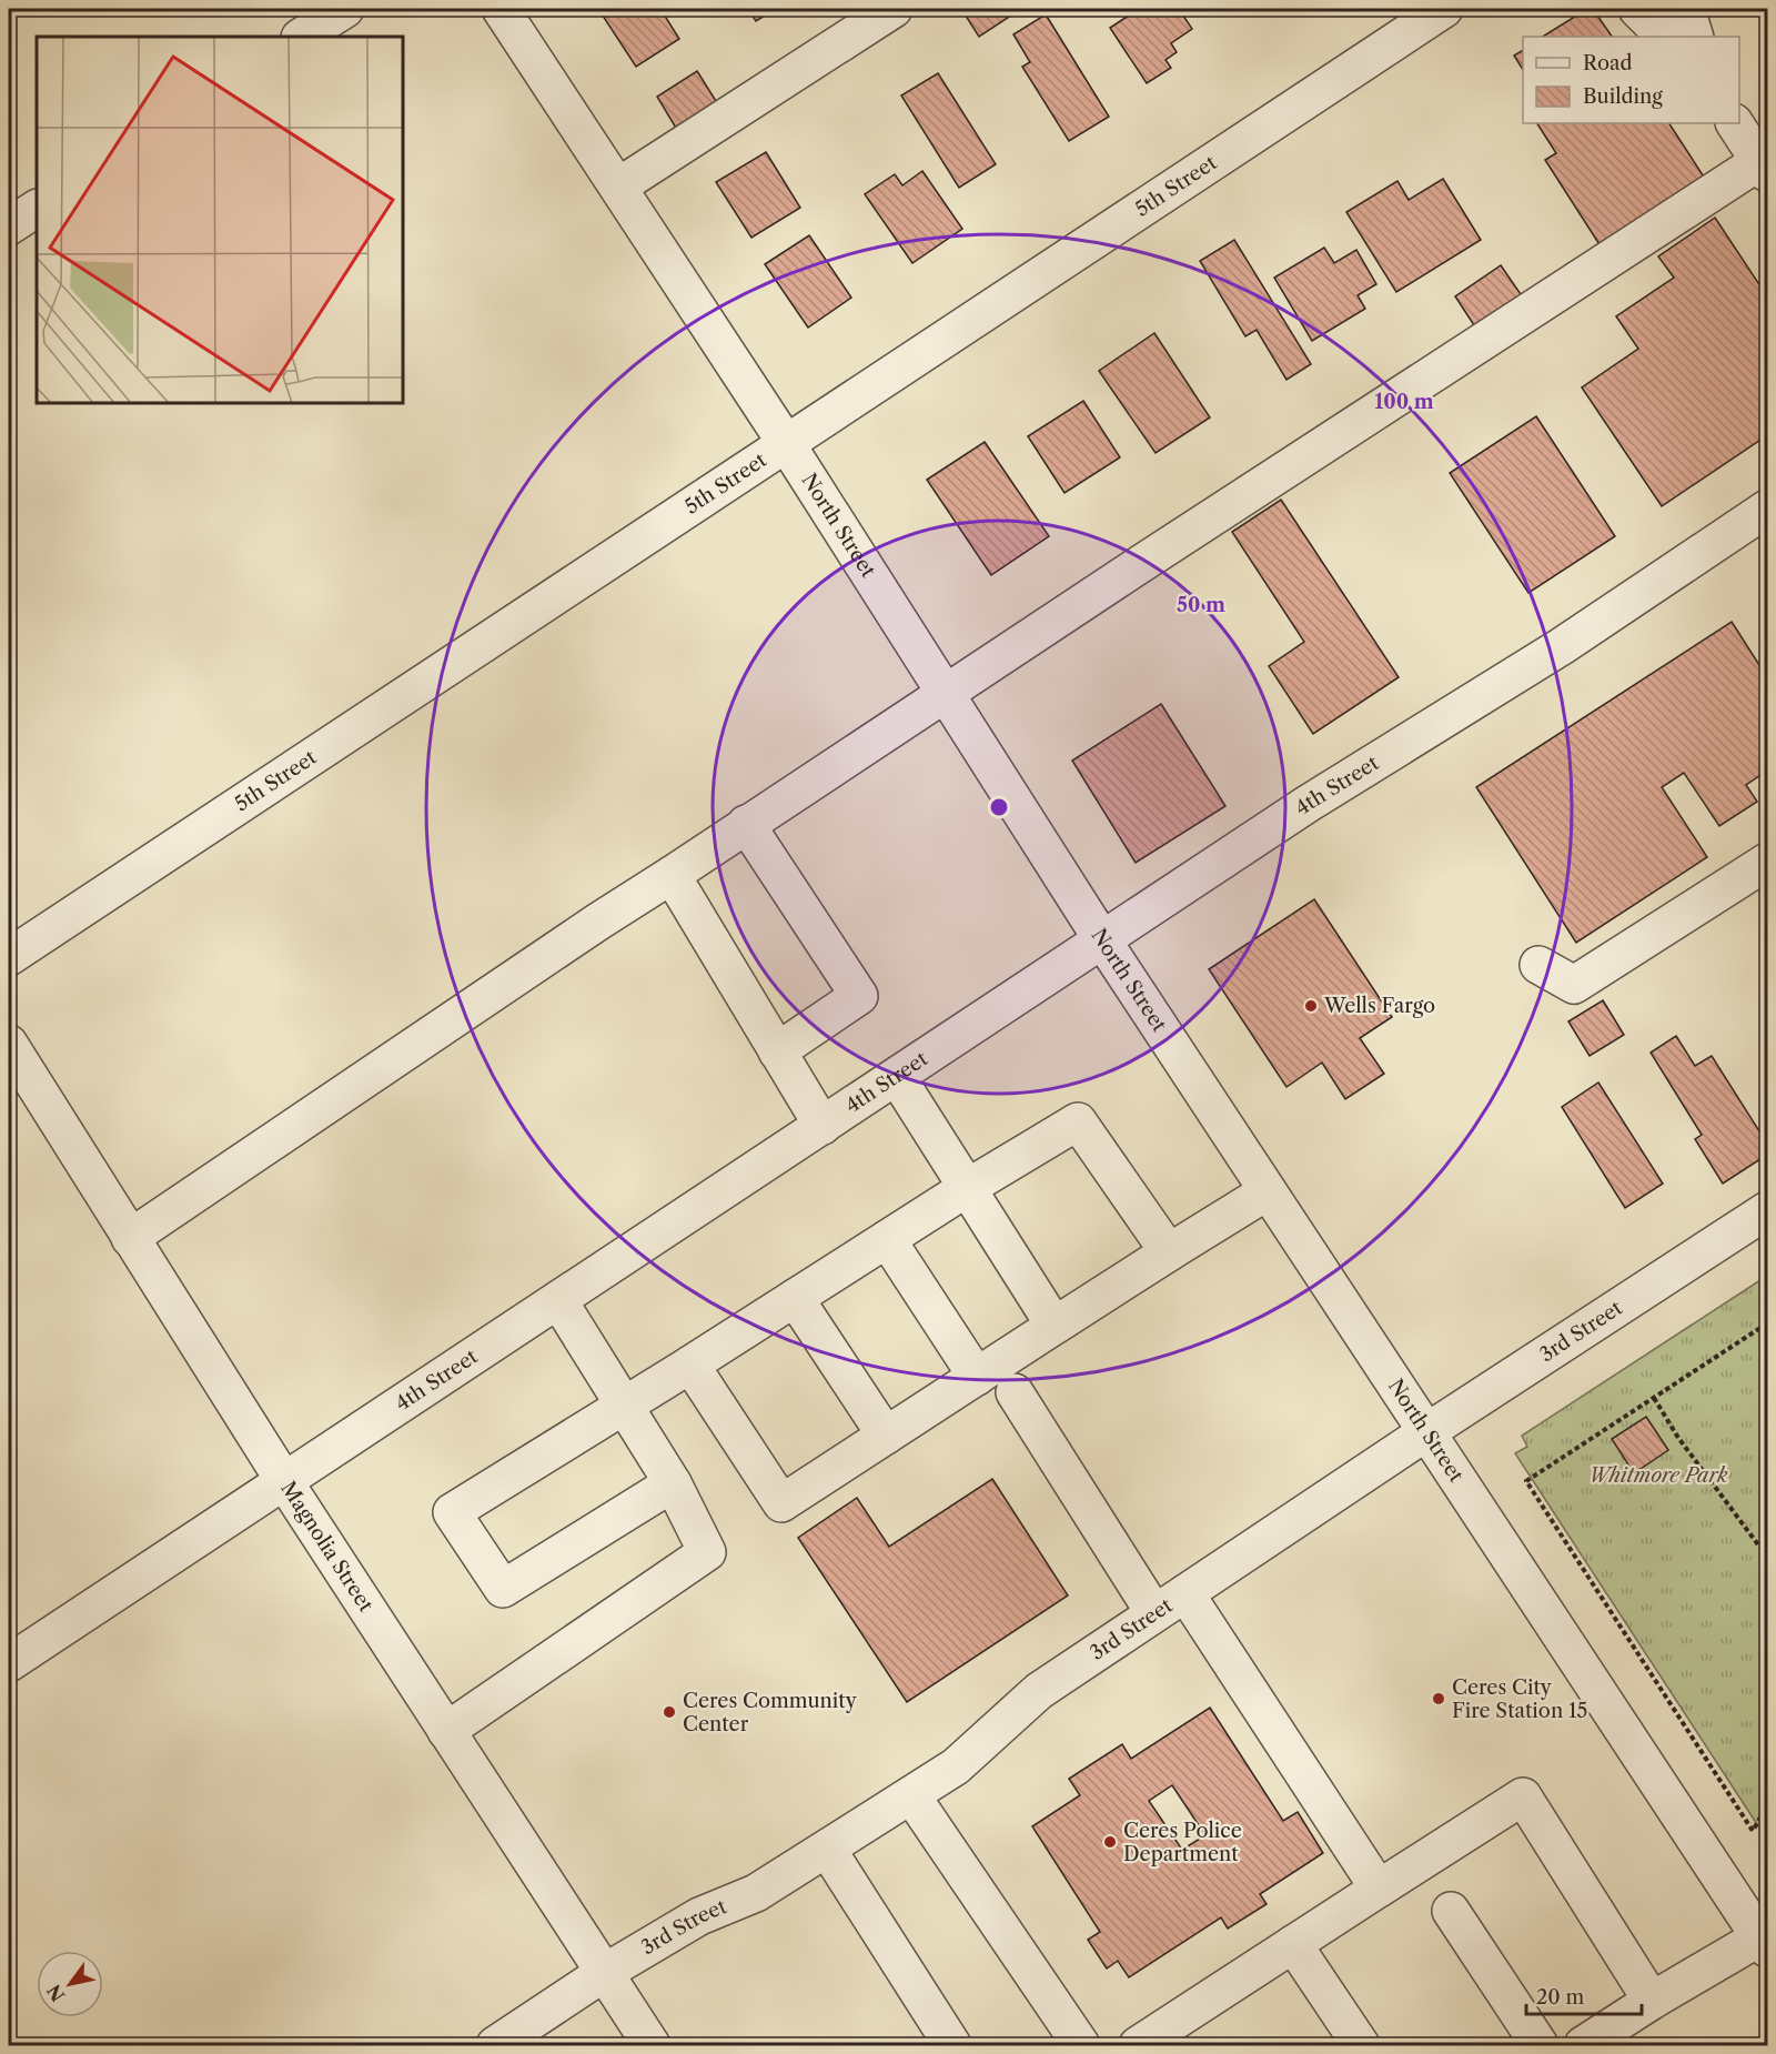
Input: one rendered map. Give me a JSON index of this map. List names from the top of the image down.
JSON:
{
  "streets": {
    "street": [
      "5th Street",
      "North Street",
      "4th Street",
      "3rd Street",
      "Magnolia Street"
    ]
  },
  "crossings": [
    ["5th Street", "North Street"],
    ["North Street", "4th Street"],
    ["North Street", "3rd Street"],
    ["4th Street", "Magnolia Street"],
    ["3rd Street", "Magnolia Street"]
  ],
  "parks": ["Whitmore Park"],
  "places": [
    "Wells Fargo",
    "Ceres City Fire Station 15",
    "Ceres Community Center",
    "Ceres Police Department"
  ],
  "legend": ["Road", "Building"],
  "scale_bar": "20 m",
  "north": "bottom left",
  "rings": ["100 m", "50 m"]
}
